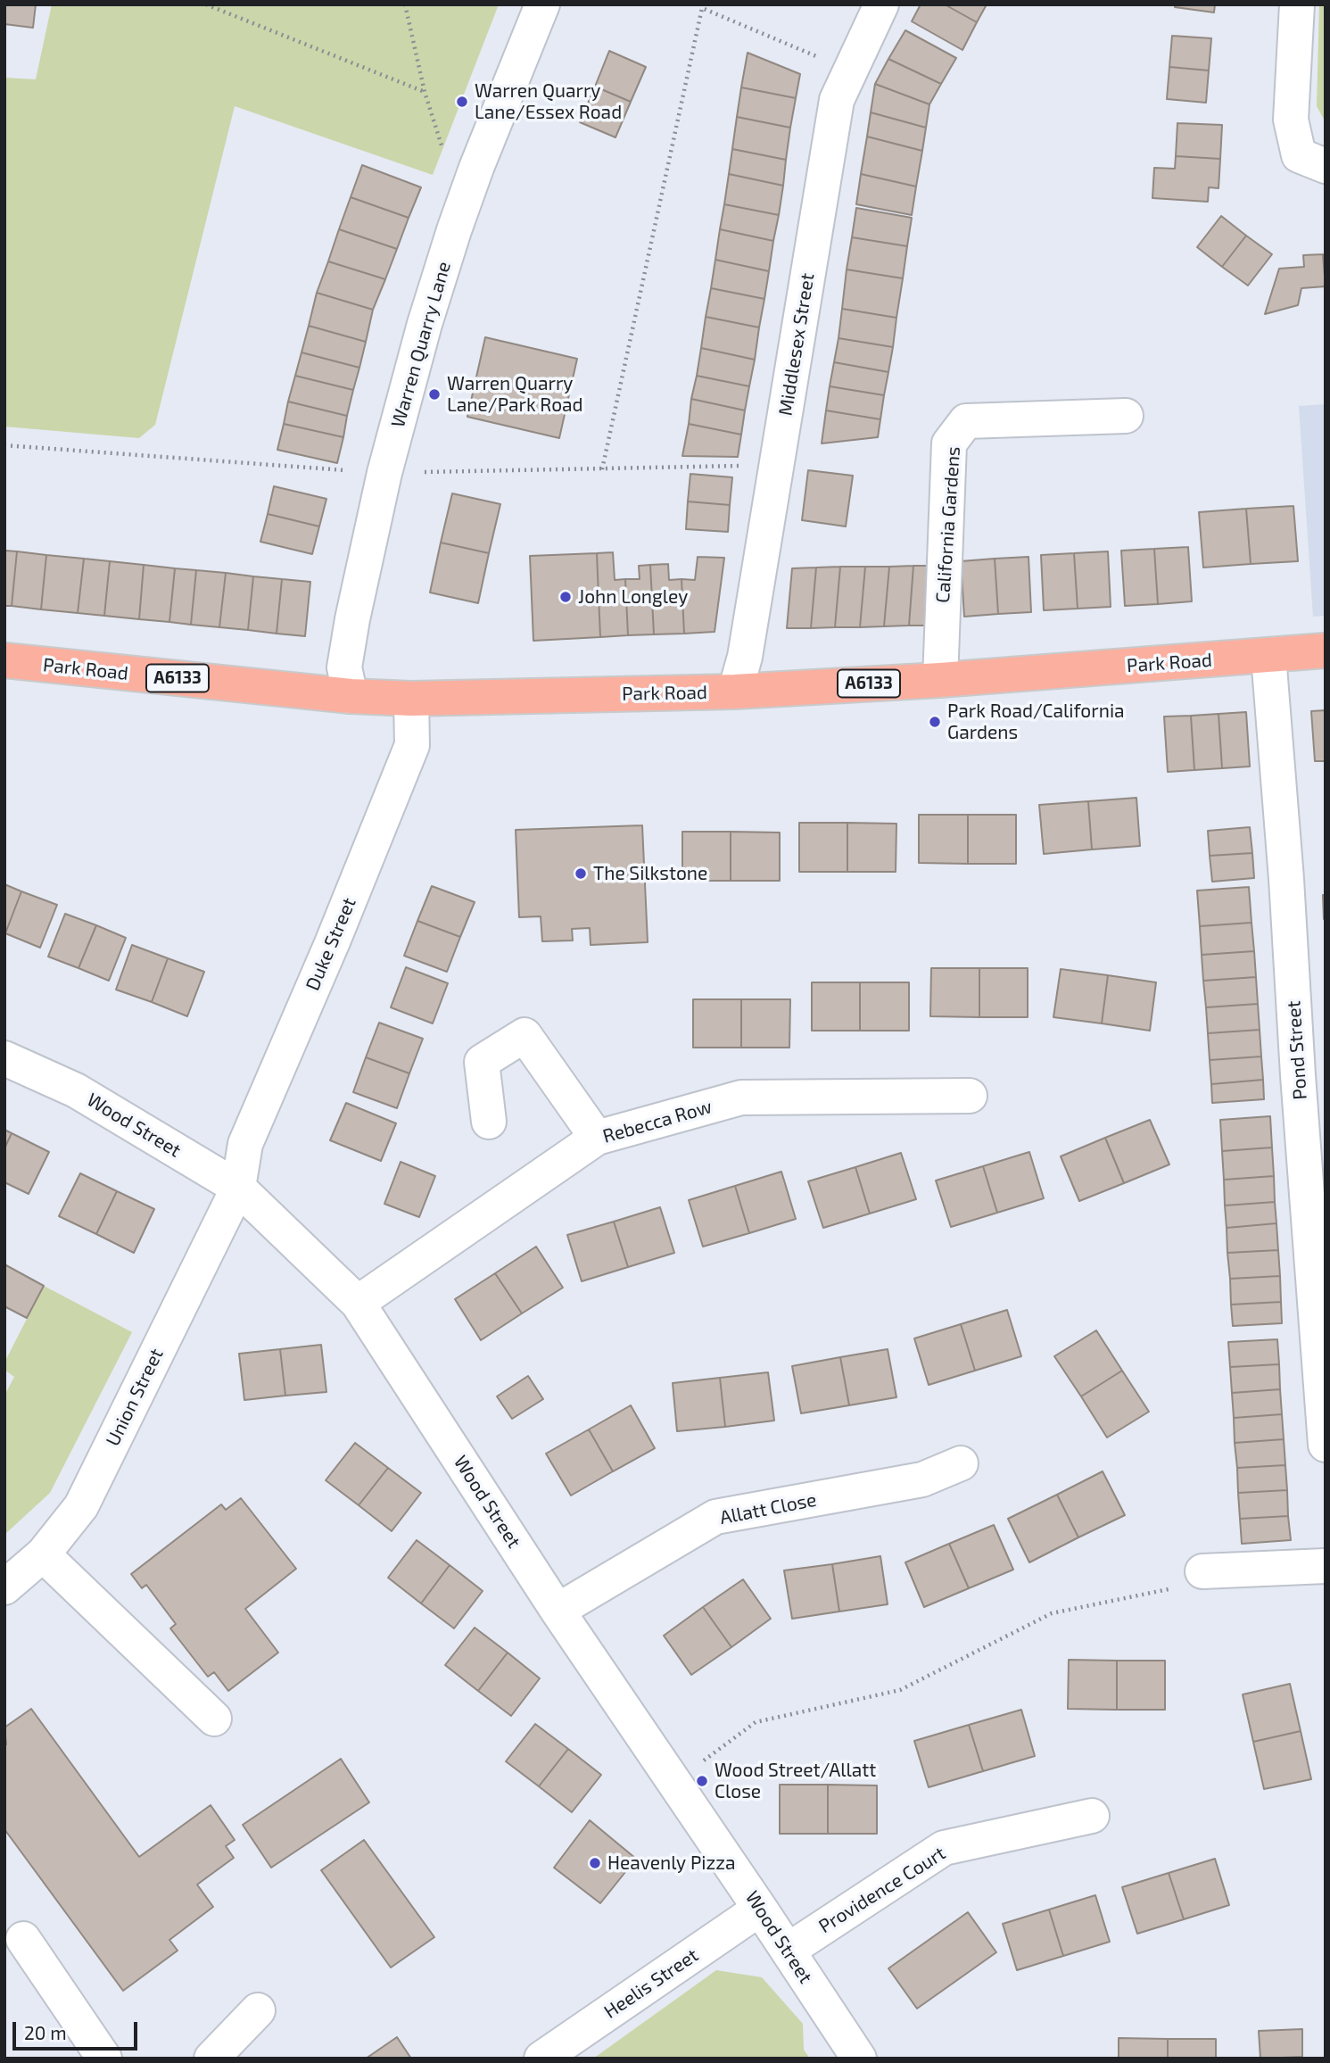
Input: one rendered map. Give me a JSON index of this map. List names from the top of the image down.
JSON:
{
  "streets": {
    "highway": ["Park Road", "A6133"],
    "street": [
      "Warren Quarry Lane",
      "Middlesex Street",
      "California Gardens",
      "Duke Street",
      "Pond Street",
      "Rebecca Row",
      "Wood Street",
      "Union Street",
      "Allatt Close",
      "Providence Court",
      "Heelis Street"
    ]
  },
  "crossings": [
    ["Warren Quarry Lane", "Park Road"],
    ["Middlesex Street", "Park Road"],
    ["California Gardens", "Park Road"],
    ["Park Road", "Duke Street"],
    ["Park Road", "Pond Street"],
    ["Duke Street", "Wood Street"],
    ["Duke Street", "Union Street"],
    ["Rebecca Row", "Wood Street"],
    ["Wood Street", "Union Street"],
    ["Wood Street", "Allatt Close"],
    ["Wood Street", "Providence Court"],
    ["Wood Street", "Heelis Street"]
  ],
  "places": [
    "Warren Quarry Lane/Essex Road",
    "Warren Quarry Lane/Park Road",
    "John Longley",
    "Park Road/California Gardens",
    "The Silkstone",
    "Wood Street/Allatt Close",
    "Heavenly Pizza"
  ],
  "scale_bar": "20 m"
}
